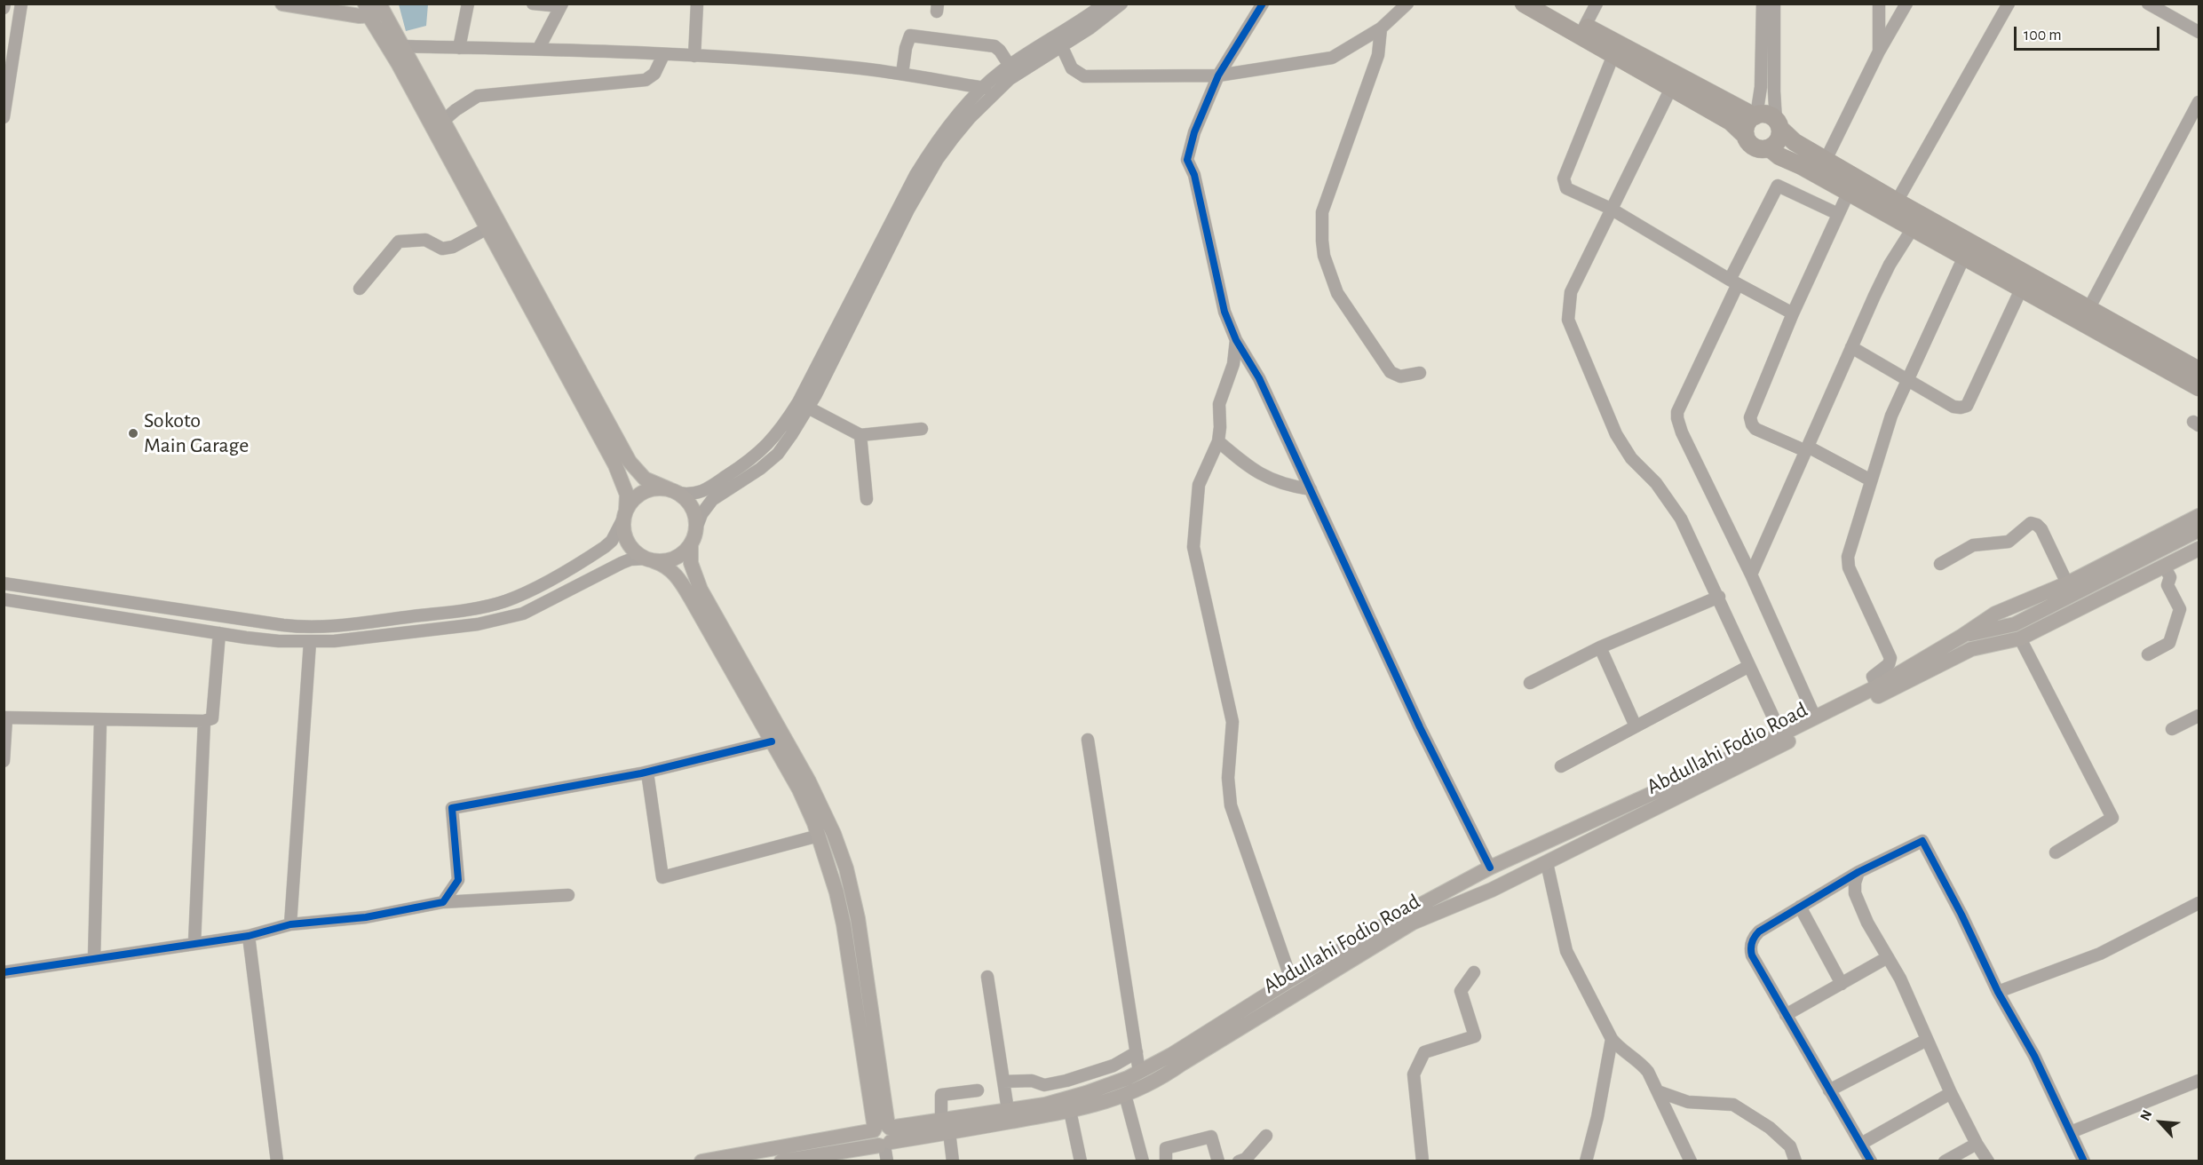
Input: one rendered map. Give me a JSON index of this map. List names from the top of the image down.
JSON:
{
  "streets": {
    "main road": ["Abdullahi Fodio Road"]
  },
  "places": ["Sokoto Main Garage"],
  "scale_bar": "100 m",
  "north": "top left"
}
